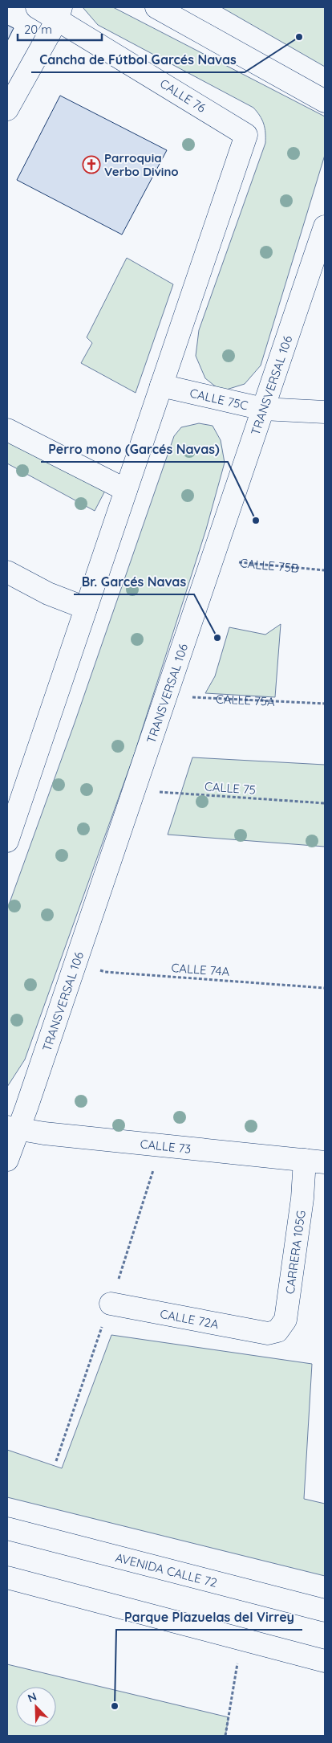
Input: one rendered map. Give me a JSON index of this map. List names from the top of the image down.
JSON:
{
  "streets": {
    "street": [
      "CALLE 76",
      "TRANSVERSAL 106",
      "CALLE 75C",
      "CALLE 73",
      "CARRERA 105G",
      "CALLE 72A",
      "AVENIDA CALLE 72"
    ],
    "path": [
      "CALLE 75B",
      "CALLE 75A",
      "CALLE 75",
      "CALLE 74A"
    ]
  },
  "crossings": [
    ["CALLE 76", "CALLE 75C"],
    ["TRANSVERSAL 106", "CALLE 75C"],
    ["TRANSVERSAL 106", "CALLE 75B"],
    ["TRANSVERSAL 106", "CALLE 75A"],
    ["TRANSVERSAL 106", "CALLE 75"],
    ["TRANSVERSAL 106", "CALLE 74A"],
    ["TRANSVERSAL 106", "CALLE 73"],
    ["CALLE 73", "CARRERA 105G"],
    ["CARRERA 105G", "CALLE 72A"]
  ],
  "places": {
    "other": [
      "Cancha de Fútbol Garcés Navas",
      "Perro mono (Garcés Navas)",
      "Br. Garcés Navas",
      "Parque Plazuelas del Virrey"
    ],
    "church": ["Parroquia Verbo Divino"]
  },
  "scale_bar": "20 m",
  "north": "top left"
}
